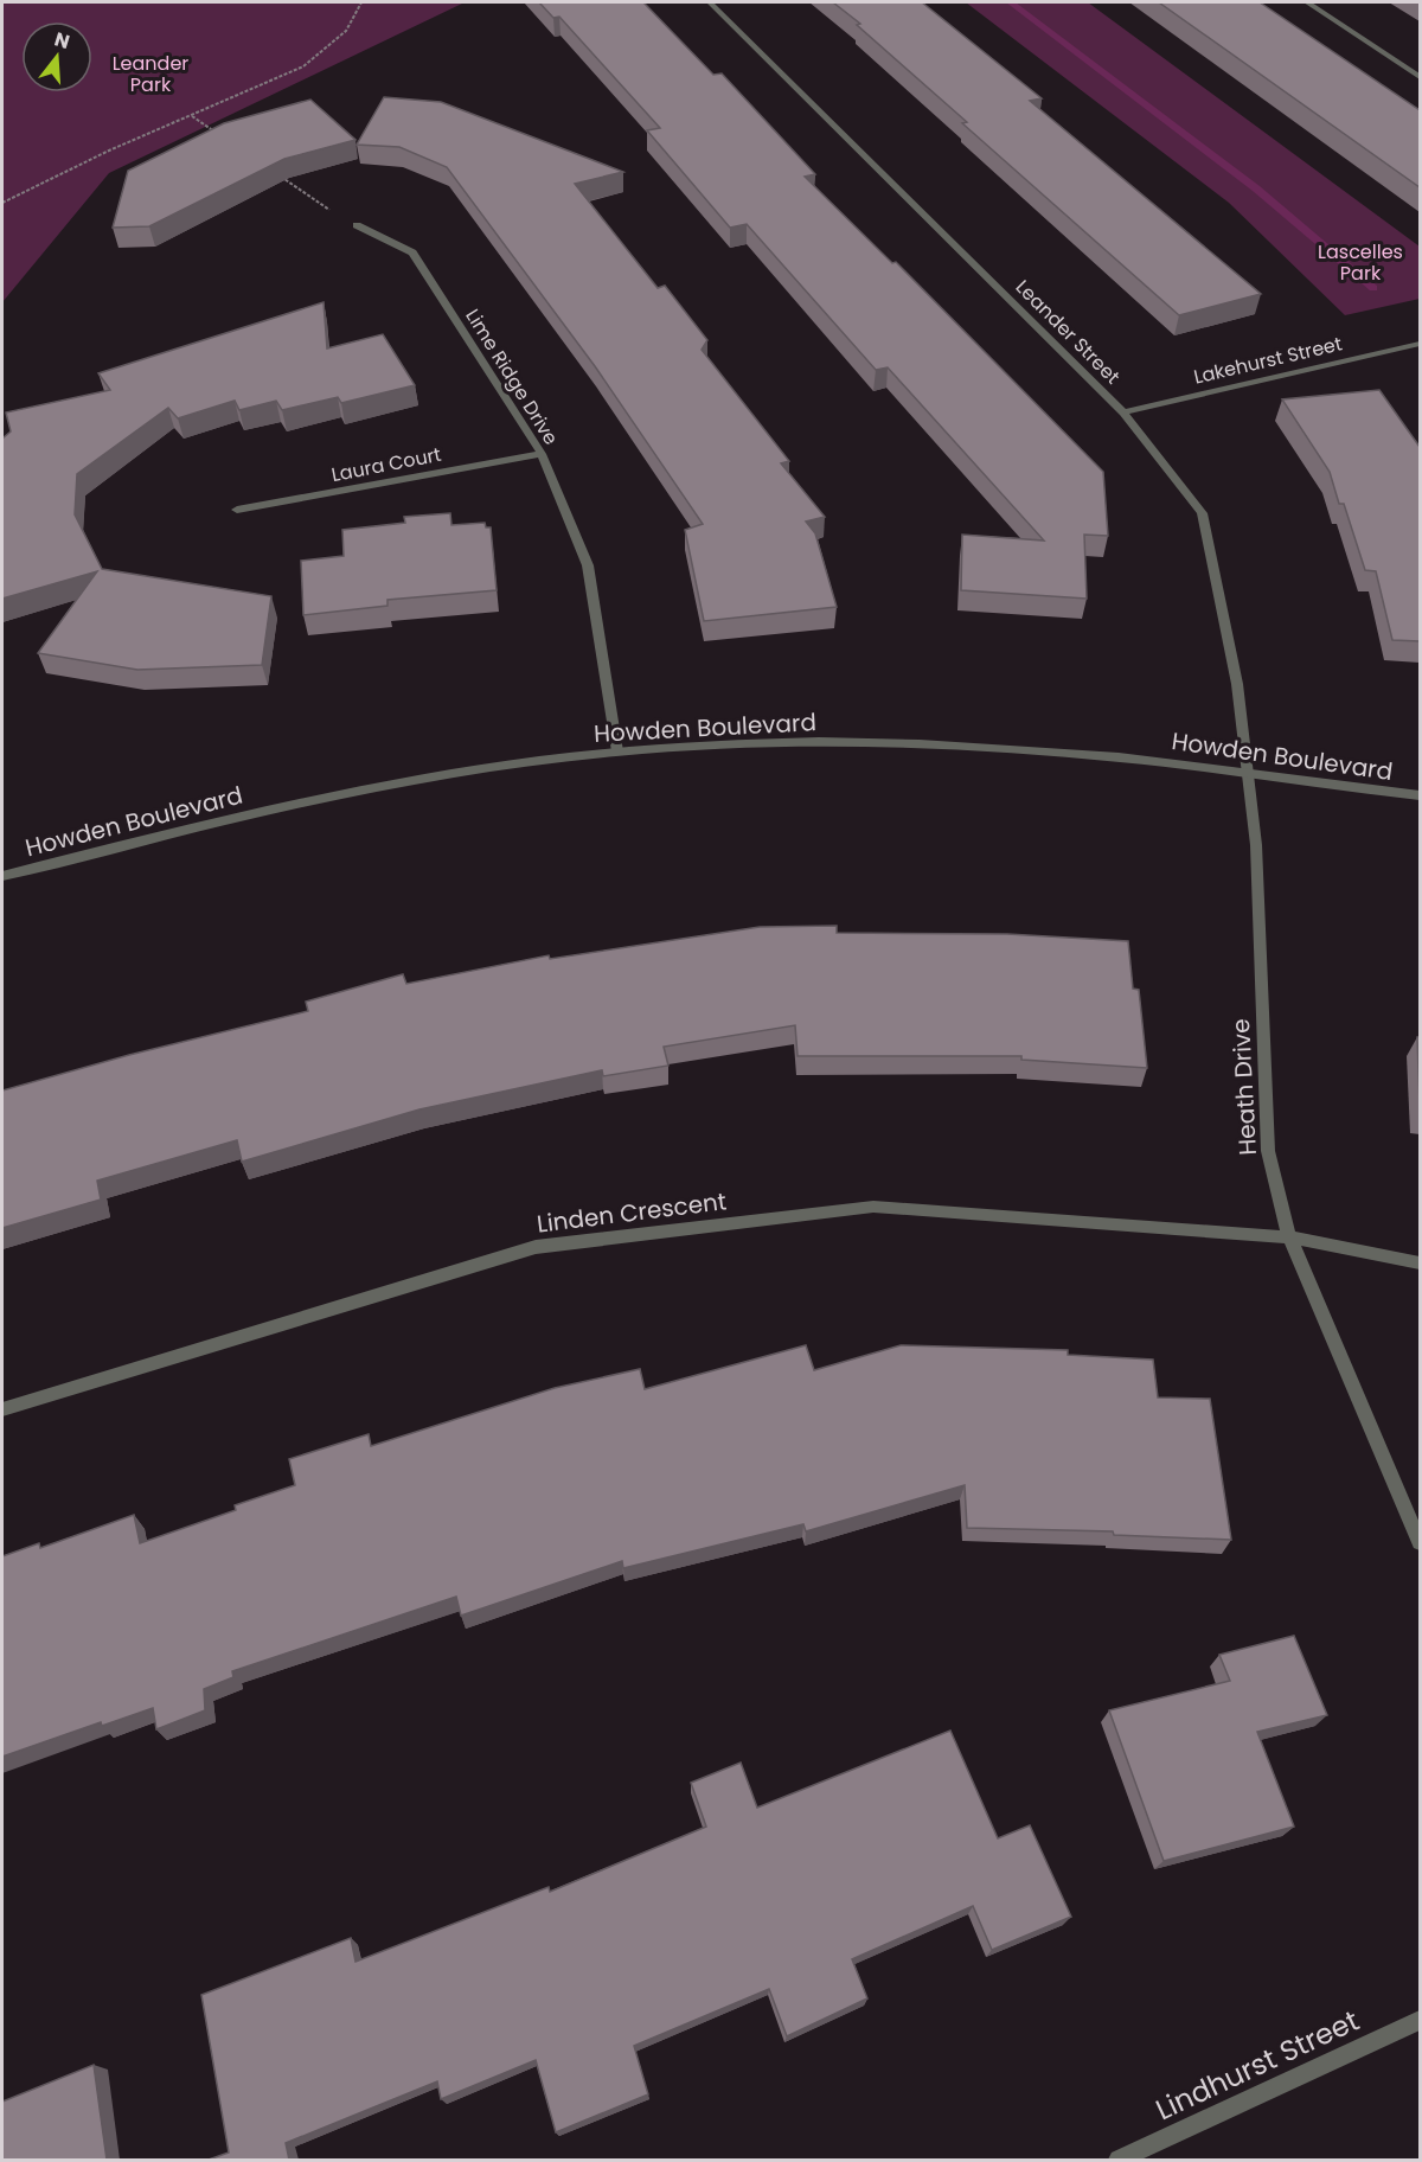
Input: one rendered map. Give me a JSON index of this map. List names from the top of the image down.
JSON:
{
  "streets": {
    "street": [
      "Leander Street",
      "Lakehurst Street",
      "Lime Ridge Drive",
      "Laura Court",
      "Howden Boulevard",
      "Heath Drive",
      "Linden Crescent",
      "Lindhurst Street"
    ]
  },
  "crossings": [
    ["Leander Street", "Lakehurst Street"],
    ["Leander Street", "Howden Boulevard"],
    ["Leander Street", "Heath Drive"],
    ["Lime Ridge Drive", "Laura Court"],
    ["Lime Ridge Drive", "Howden Boulevard"],
    ["Howden Boulevard", "Heath Drive"],
    ["Heath Drive", "Linden Crescent"]
  ],
  "parks": ["Leander Park", "Lascelles Park"],
  "north": "top"
}
